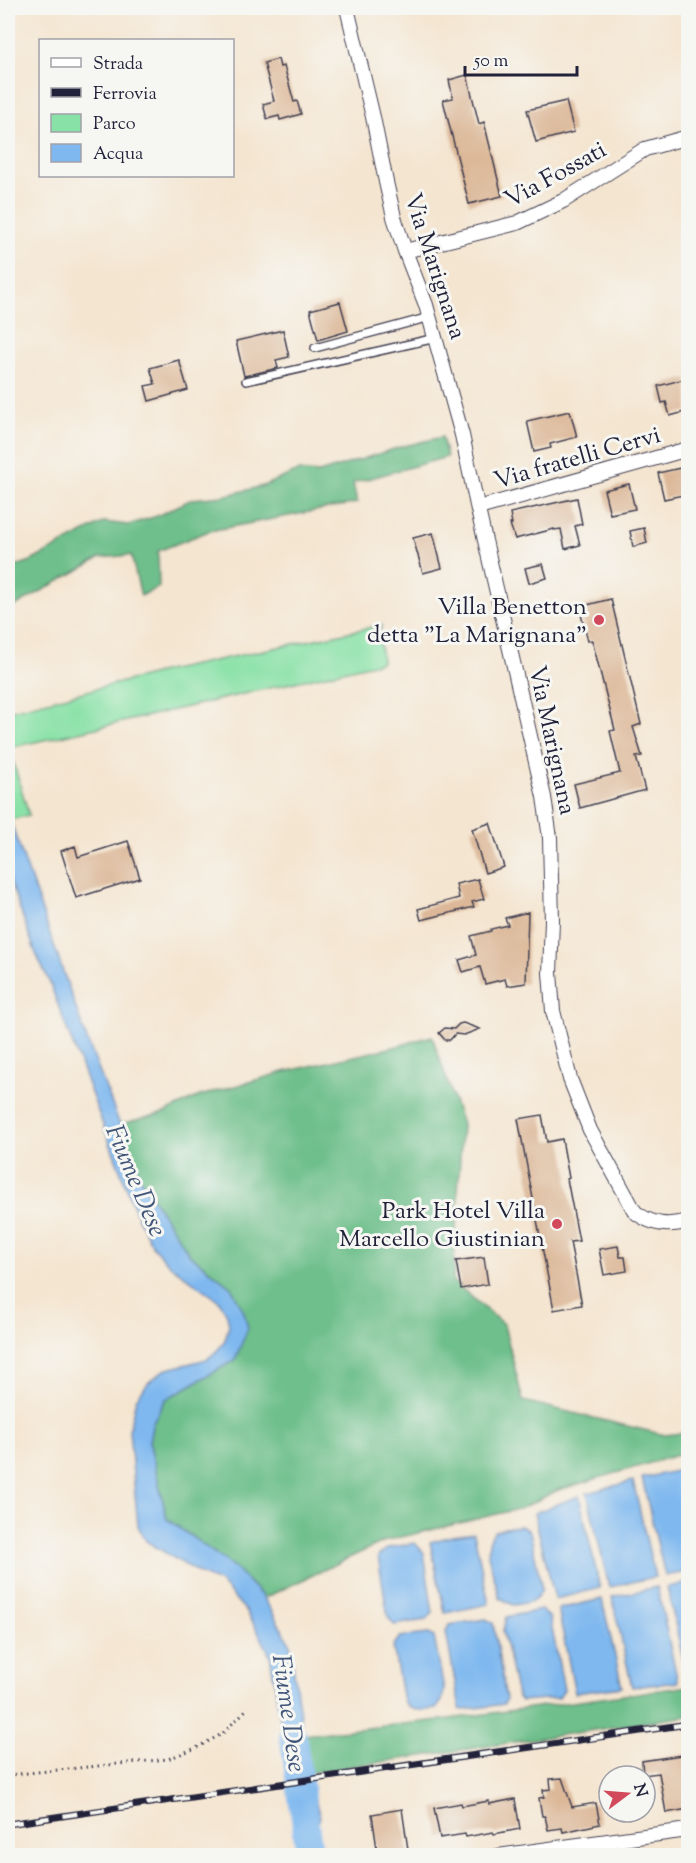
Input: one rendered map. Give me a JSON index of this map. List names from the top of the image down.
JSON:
{
  "streets": {
    "street": ["Via Fossati", "Via Marignana", "Via fratelli Cervi"]
  },
  "crossings": [
    ["Via Fossati", "Via Marignana"],
    ["Via Marignana", "Via fratelli Cervi"]
  ],
  "water": ["Fiume Dese"],
  "places": ["Villa Benetton detta \"La Marignana\"", "Park Hotel Villa Marcello Giustinian"],
  "legend": [
    "Strada",
    "Ferrovia",
    "Parco",
    "Acqua"
  ],
  "scale_bar": "50 m",
  "north": "right"
}
